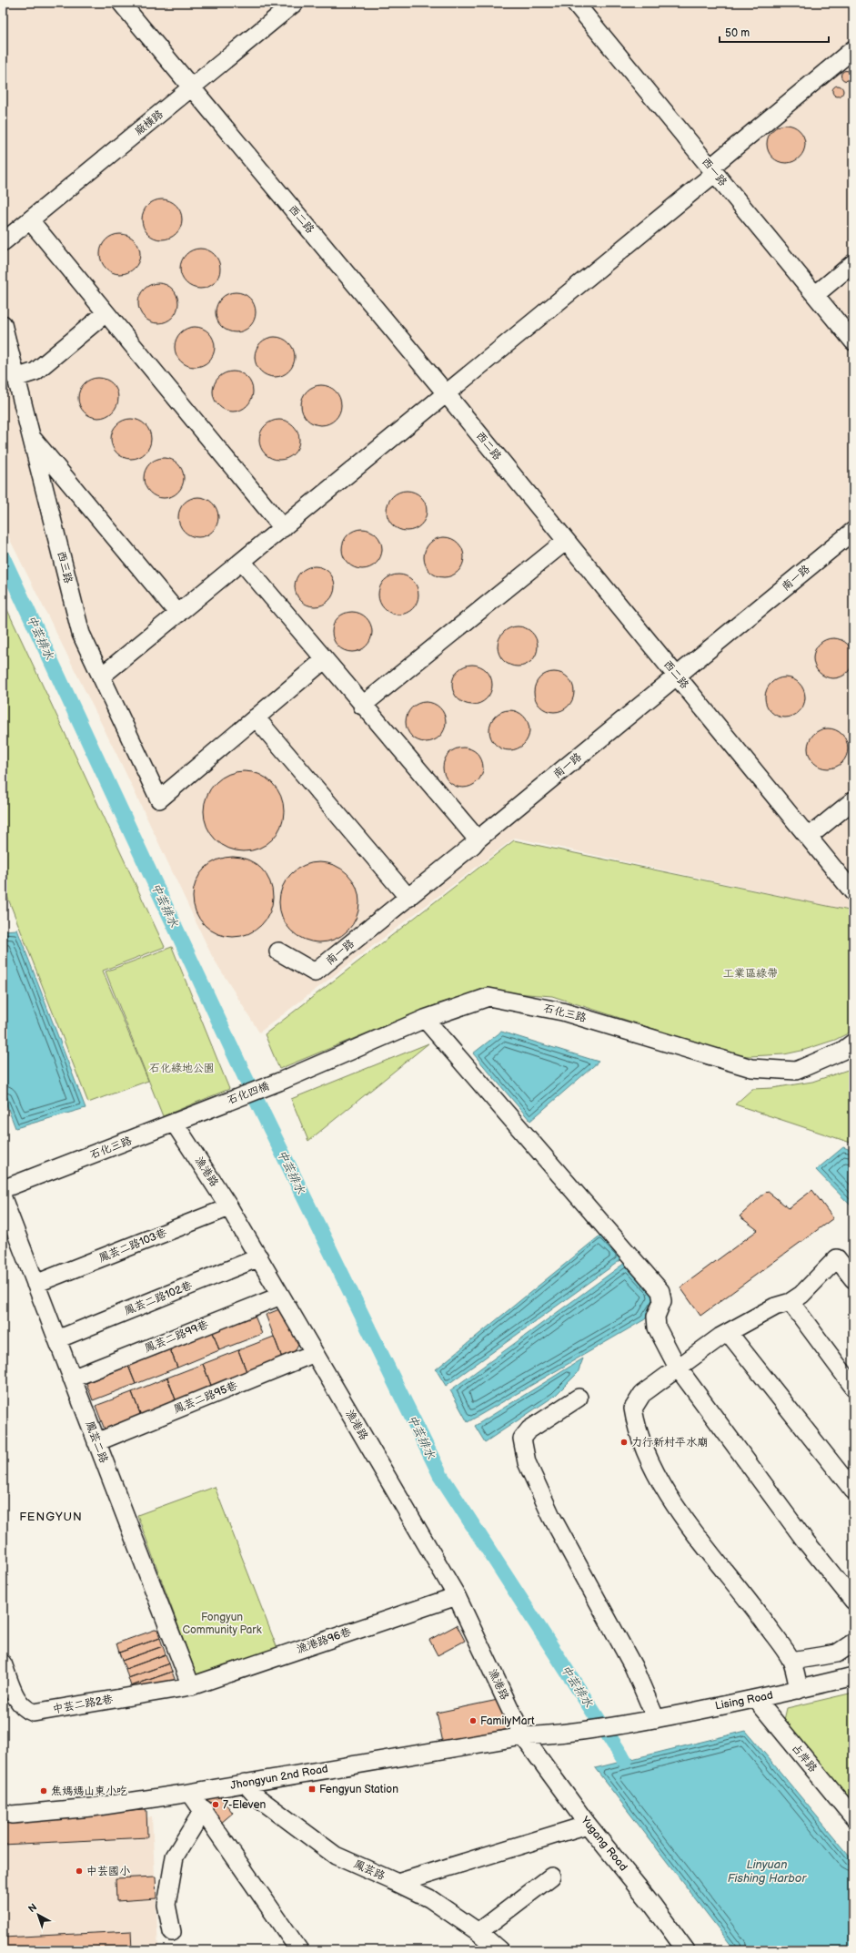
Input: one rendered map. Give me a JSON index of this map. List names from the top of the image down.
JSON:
{
  "streets": {
    "street": [
      "廠橫路",
      "西一路",
      "西二路",
      "西三路",
      "南一路",
      "石化三路",
      "石化四橋",
      "漁港路",
      "鳳芸二路103巷",
      "鳳芸二路102巷",
      "鳳芸二路99巷",
      "鳳芸二路95巷",
      "鳳芸二路",
      "漁港路96巷",
      "Lising Road",
      "中芸二路2巷",
      "占岸路",
      "Jhongyun 2nd Road",
      "Yugang Road",
      "鳳芸路"
    ]
  },
  "crossings": [
    ["廠橫路", "西二路"],
    ["西二路", "南一路"],
    ["石化三路", "石化四橋"],
    ["石化三路", "漁港路"],
    ["漁港路", "鳳芸二路103巷"],
    ["漁港路", "鳳芸二路102巷"],
    ["漁港路", "鳳芸二路99巷"],
    ["漁港路", "鳳芸二路95巷"],
    ["漁港路", "漁港路96巷"],
    ["漁港路", "Jhongyun 2nd Road"],
    ["漁港路", "Yugang Road"],
    ["鳳芸二路103巷", "鳳芸二路"],
    ["鳳芸二路102巷", "鳳芸二路"],
    ["鳳芸二路99巷", "鳳芸二路"],
    ["鳳芸二路95巷", "鳳芸二路"],
    ["鳳芸二路", "漁港路96巷"],
    ["鳳芸二路", "中芸二路2巷"],
    ["漁港路96巷", "中芸二路2巷"],
    ["Lising Road", "占岸路"],
    ["Lising Road", "Jhongyun 2nd Road"],
    ["Jhongyun 2nd Road", "Yugang Road"],
    ["Jhongyun 2nd Road", "鳳芸路"]
  ],
  "districts": ["FENGYUN"],
  "water": ["中芸排水", "Linyuan Fishing Harbor"],
  "parks": ["工業區綠帶", "石化綠地公園", "Fongyun Community Park"],
  "places": {
    "other": [
      "力行新村平水廟",
      "FamilyMart",
      "焦媽媽山東小吃",
      "7-Eleven",
      "中芸國小"
    ],
    "transit": ["Fengyun Station"]
  },
  "scale_bar": "50 m",
  "north": "top left"
}
